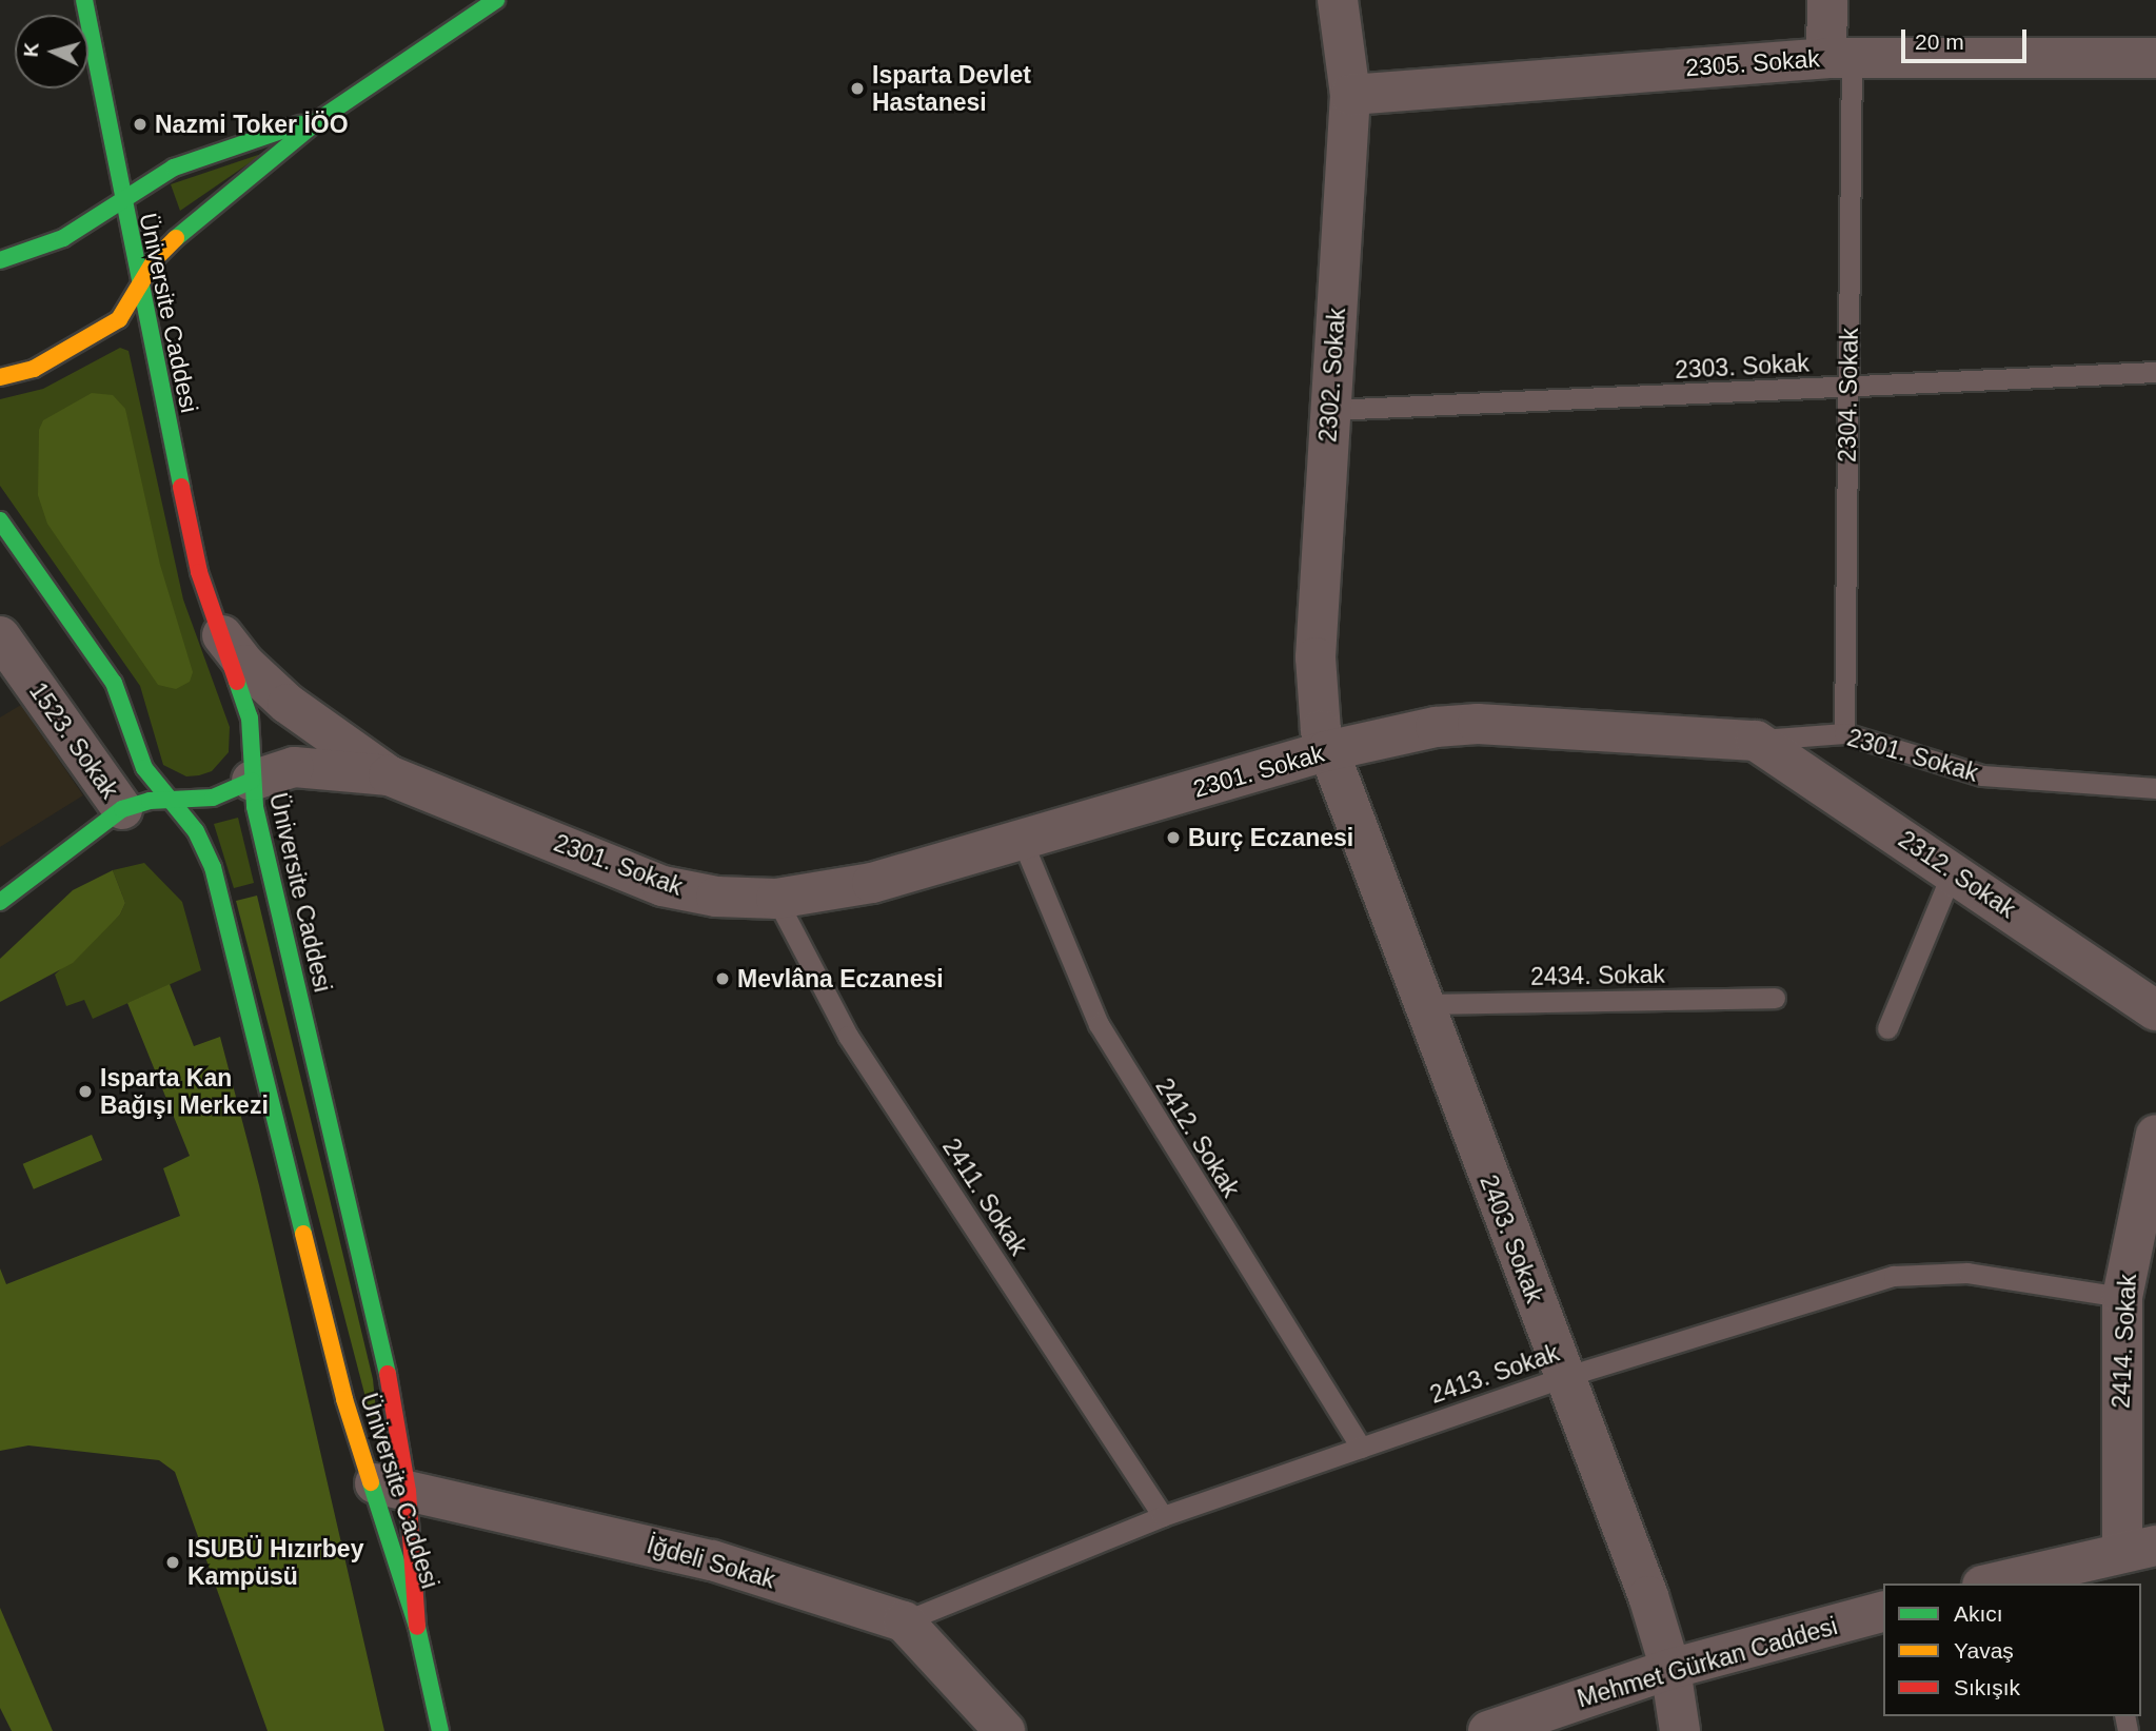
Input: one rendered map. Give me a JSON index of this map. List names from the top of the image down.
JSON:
{
  "streets": {
    "main road": ["Üniversite Caddesi"],
    "street": [
      "2305. Sokak",
      "2302. Sokak",
      "2304. Sokak",
      "1523. Sokak",
      "2301. Sokak",
      "2312. Sokak",
      "2403. Sokak",
      "2414. Sokak",
      "İğdeli Sokak",
      "Mehmet Gürkan Caddesi"
    ],
    "lane": [
      "2303. Sokak",
      "2434. Sokak",
      "2412. Sokak",
      "2411. Sokak",
      "2413. Sokak"
    ]
  },
  "crossings": [
    ["2305. Sokak", "2302. Sokak"],
    ["2305. Sokak", "2304. Sokak"],
    ["Üniversite Caddesi", "2301. Sokak"],
    ["Üniversite Caddesi", "İğdeli Sokak"],
    ["2303. Sokak", "2302. Sokak"],
    ["2303. Sokak", "2304. Sokak"],
    ["2302. Sokak", "2301. Sokak"],
    ["2302. Sokak", "2403. Sokak"],
    ["2304. Sokak", "2301. Sokak"],
    ["2301. Sokak", "2312. Sokak"],
    ["2301. Sokak", "2412. Sokak"],
    ["2301. Sokak", "2411. Sokak"],
    ["2301. Sokak", "2403. Sokak"],
    ["2434. Sokak", "2403. Sokak"],
    ["2412. Sokak", "2413. Sokak"],
    ["2411. Sokak", "2413. Sokak"],
    ["2403. Sokak", "2413. Sokak"],
    ["2403. Sokak", "Mehmet Gürkan Caddesi"],
    ["2414. Sokak", "2413. Sokak"],
    ["2413. Sokak", "İğdeli Sokak"]
  ],
  "places": [
    "Isparta Devlet Hastanesi",
    "Nazmi Toker İÖO",
    "Burç Eczanesi",
    "Mevlâna Eczanesi",
    "Isparta Kan Bağışı Merkezi",
    "ISUBÜ Hızırbey Kampüsü"
  ],
  "legend": ["Akıcı", "Yavaş", "Sıkışık"],
  "scale_bar": "20 m",
  "north": "left"
}
